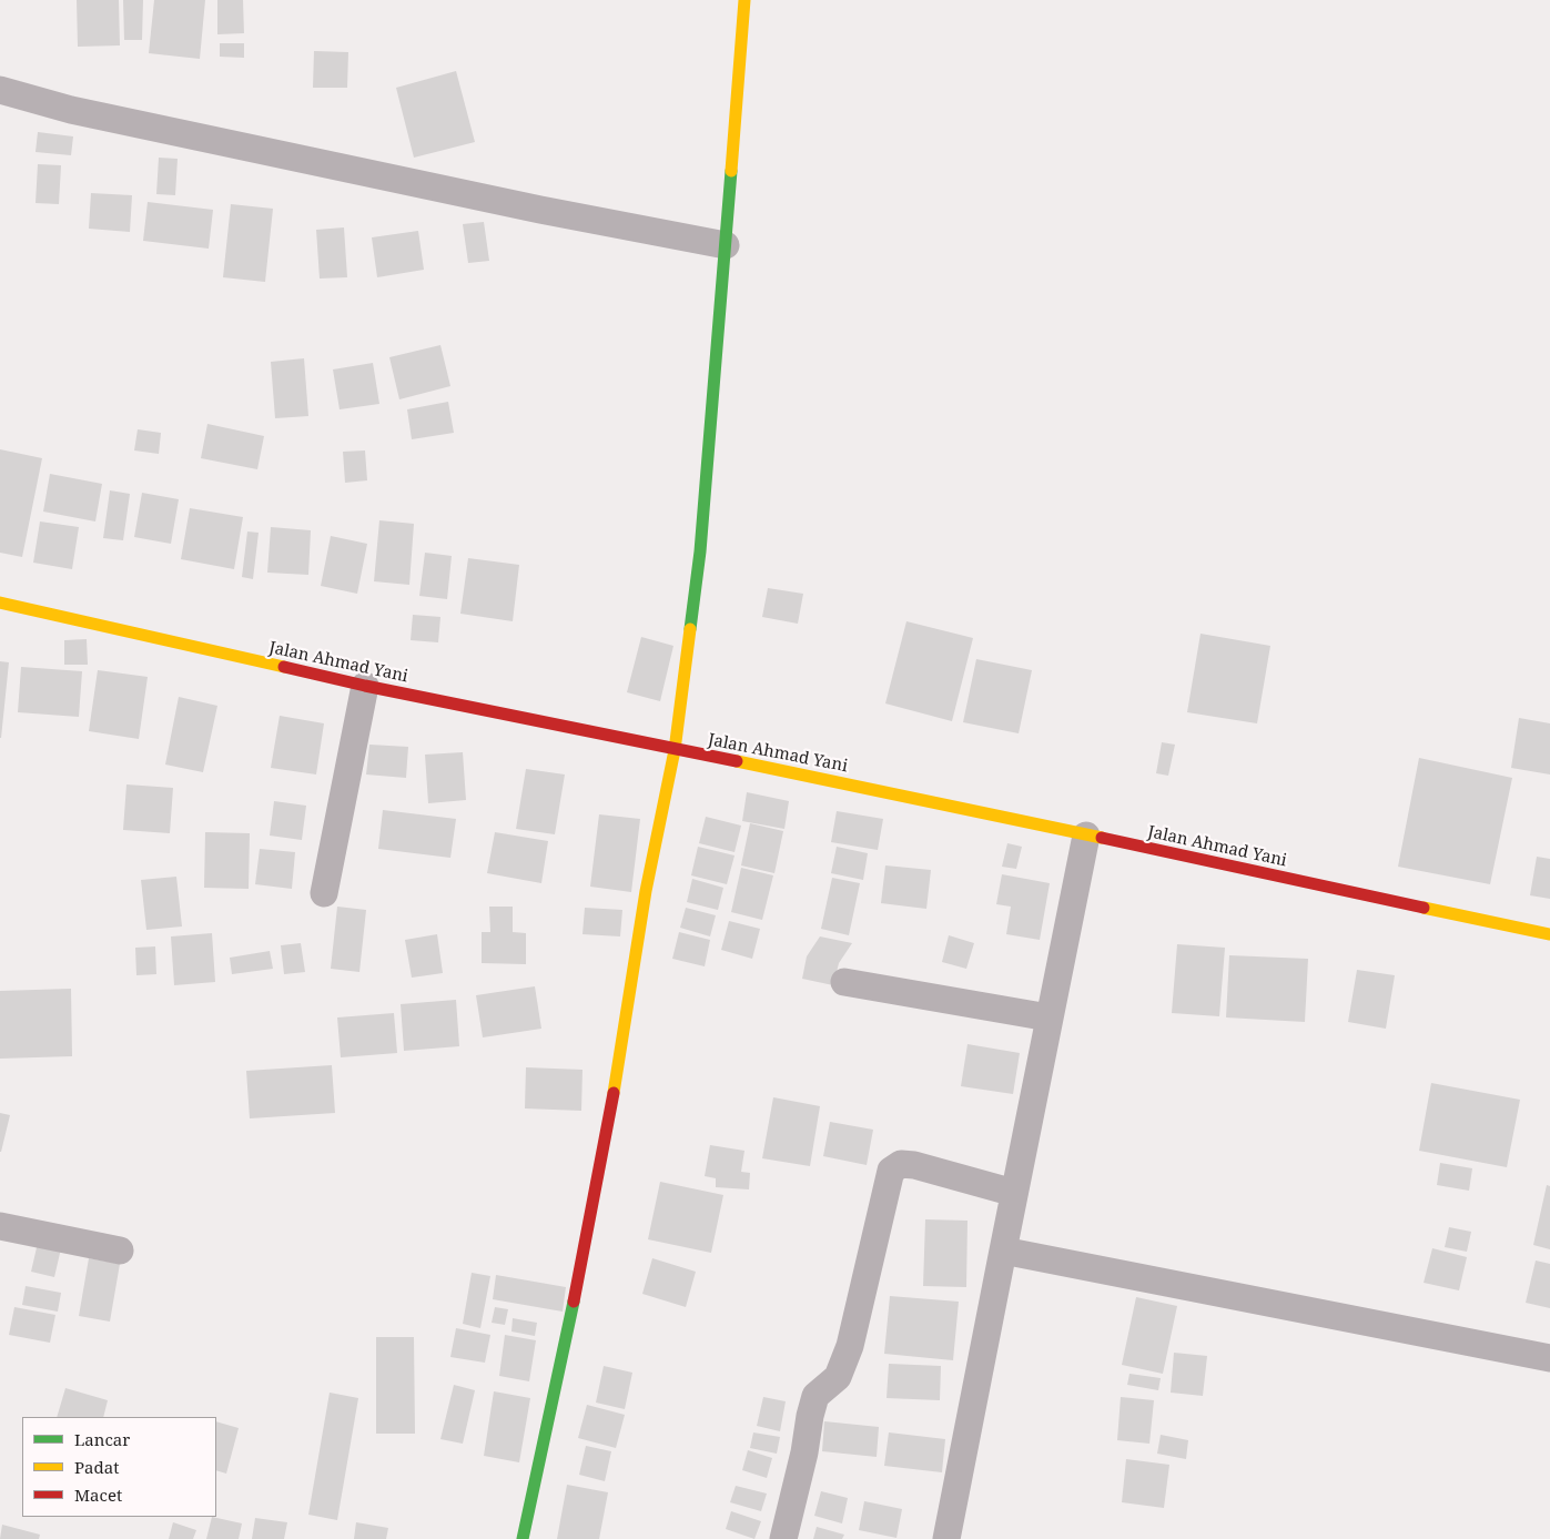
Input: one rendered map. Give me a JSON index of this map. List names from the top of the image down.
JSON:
{
  "streets": {
    "street": ["Jalan Ahmad Yani"]
  },
  "legend": ["Lancar", "Padat", "Macet"]
}
